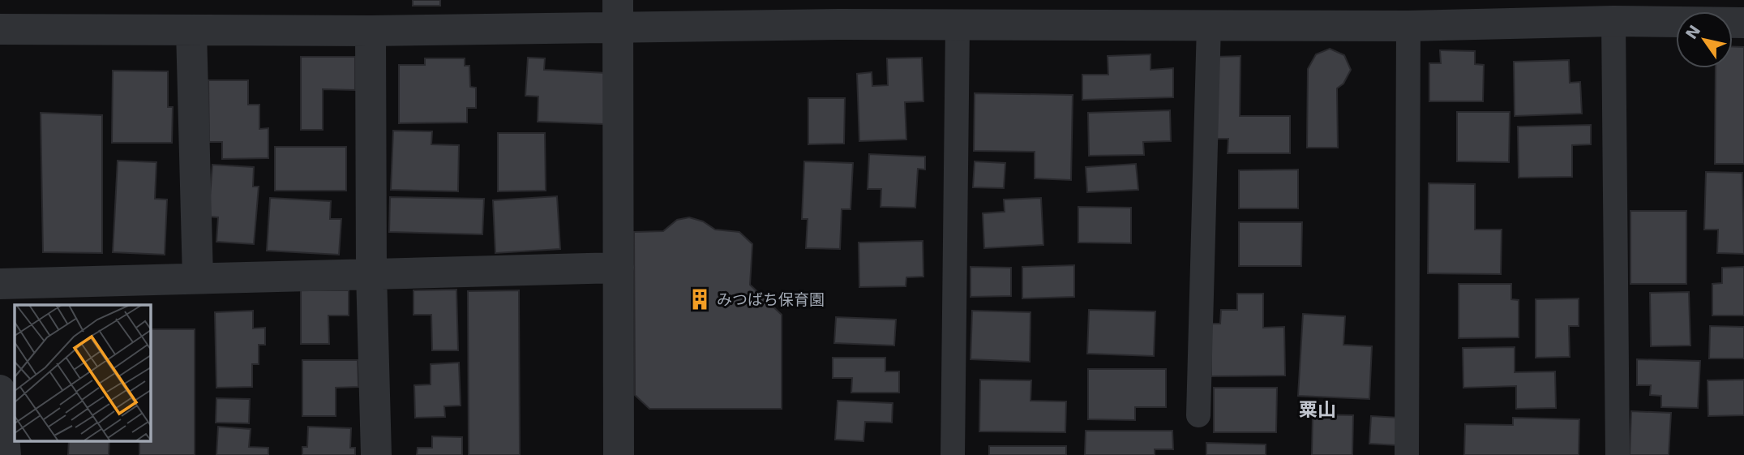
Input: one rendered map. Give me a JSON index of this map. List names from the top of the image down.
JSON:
{
  "districts": ["粟山"],
  "places": {
    "building": ["みつばち保育園"]
  },
  "north": "top left"
}
